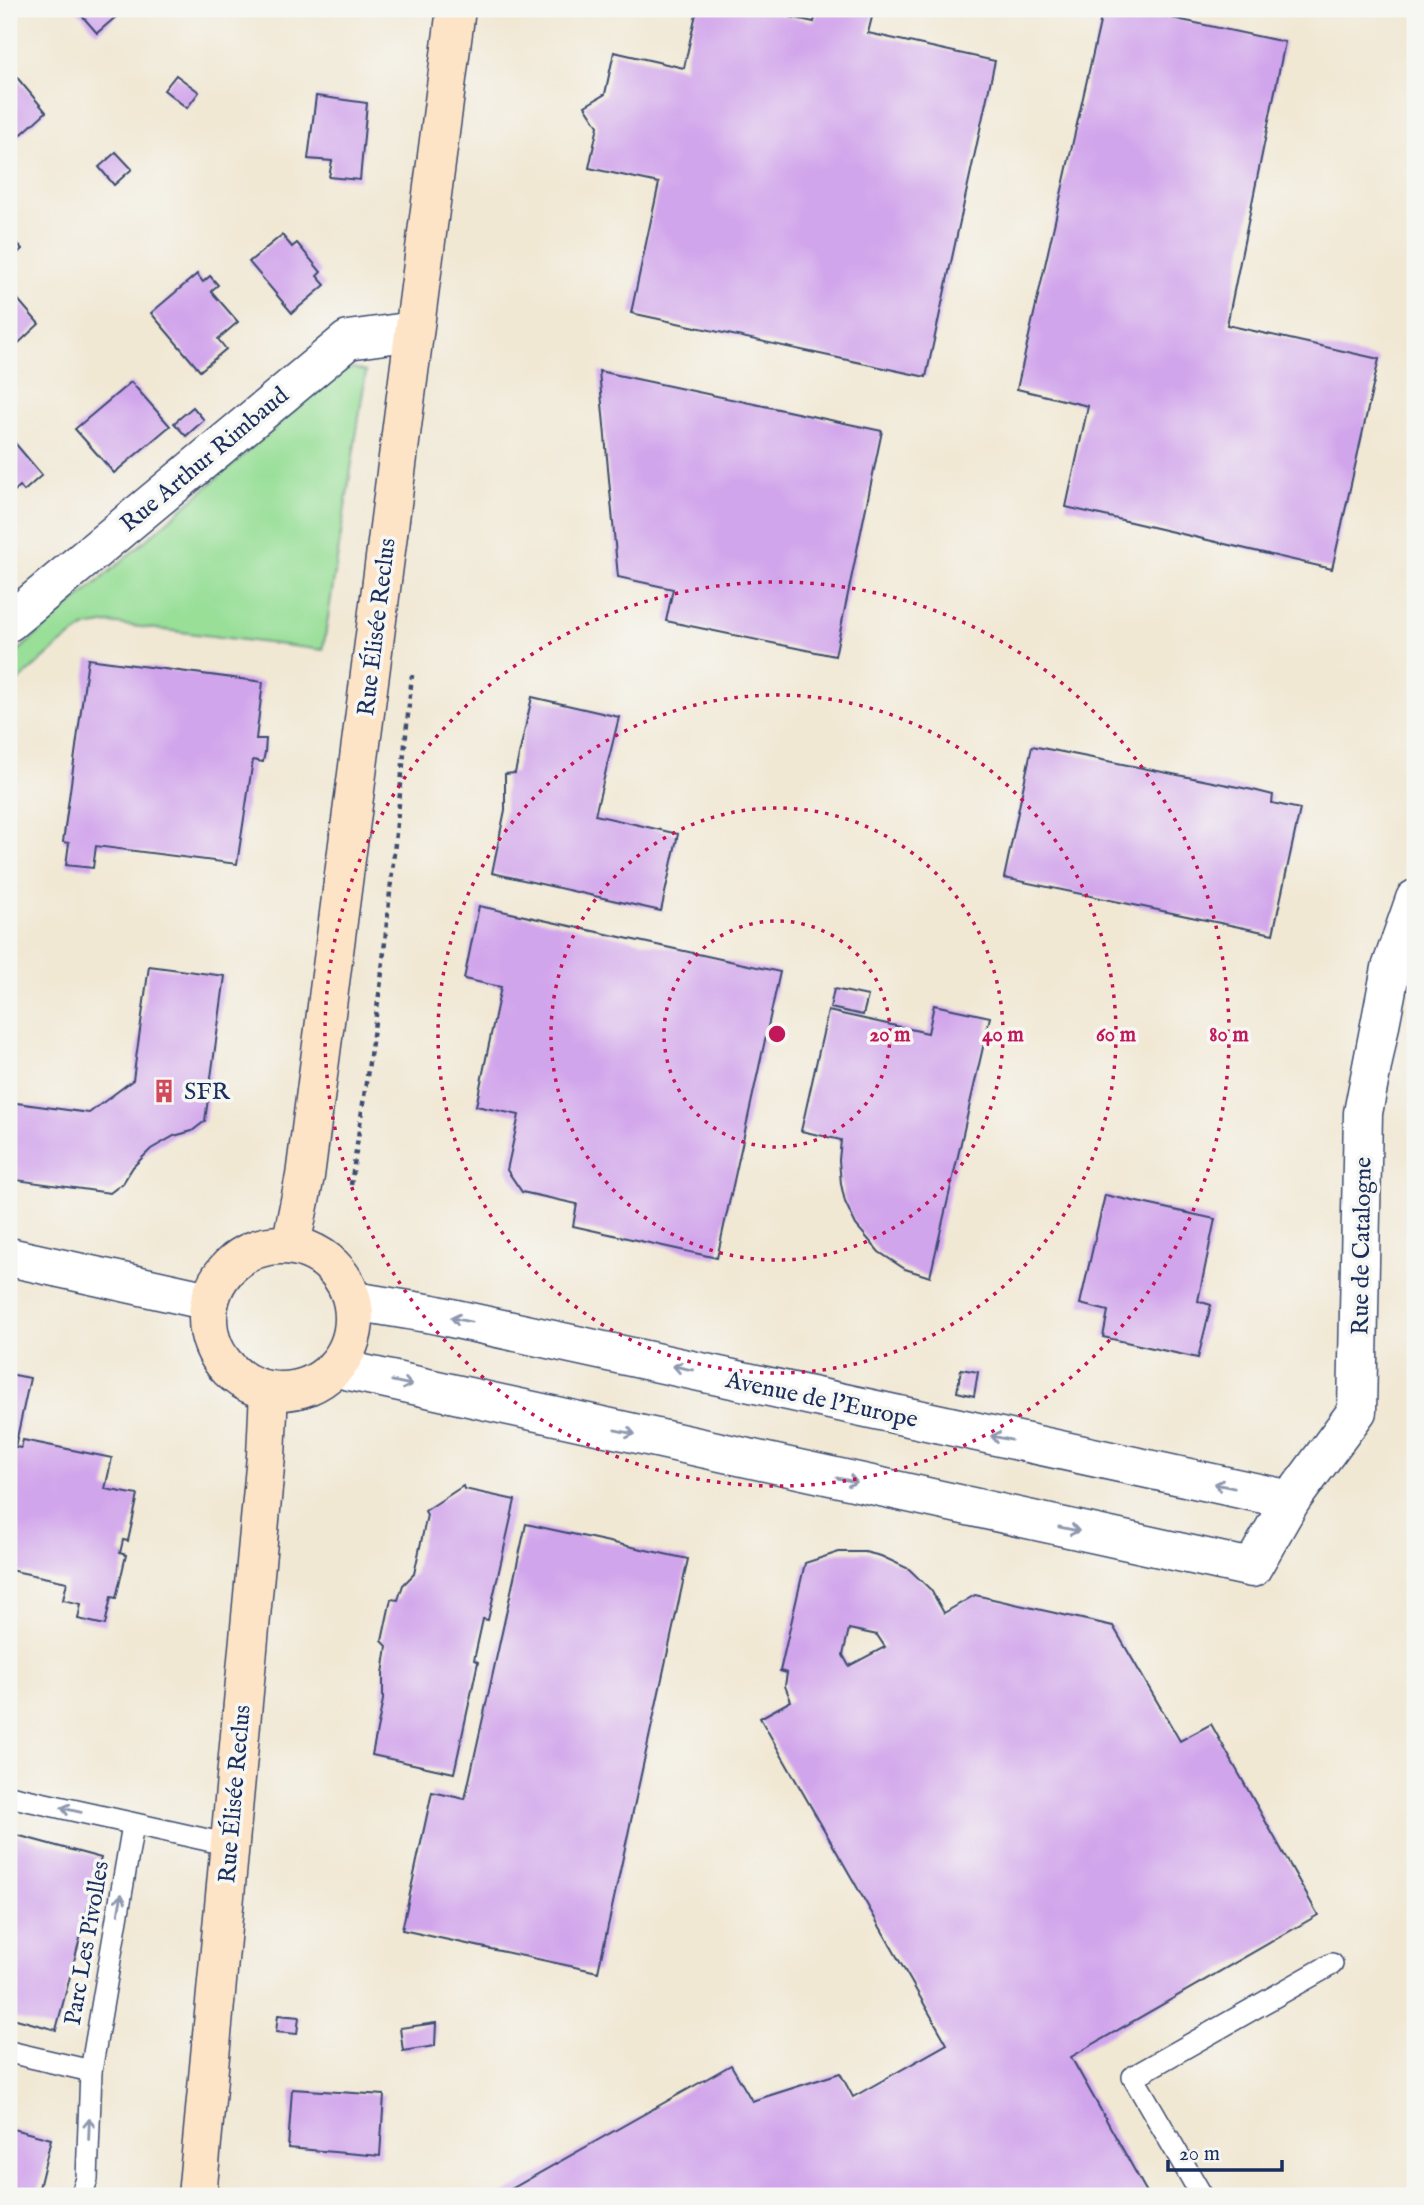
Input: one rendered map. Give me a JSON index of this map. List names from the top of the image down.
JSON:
{
  "streets": {
    "street": [
      "Rue Arthur Rimbaud",
      "Rue Élisée Reclus",
      "Rue de Catalogne",
      "Avenue de l'Europe"
    ],
    "lane": ["Parc Les Pivolles"]
  },
  "crossings": [
    ["Rue Arthur Rimbaud", "Rue Élisée Reclus"],
    ["Rue Élisée Reclus", "Rue de Catalogne"],
    ["Rue Élisée Reclus", "Avenue de l'Europe"],
    ["Rue de Catalogne", "Avenue de l'Europe"]
  ],
  "one_way": ["Rue de Catalogne", "Avenue de l'Europe", "Parc Les Pivolles"],
  "places": {
    "building": ["SFR"]
  },
  "scale_bar": "20 m",
  "rings": [
    "20 m",
    "40 m",
    "60 m",
    "80 m"
  ]
}
